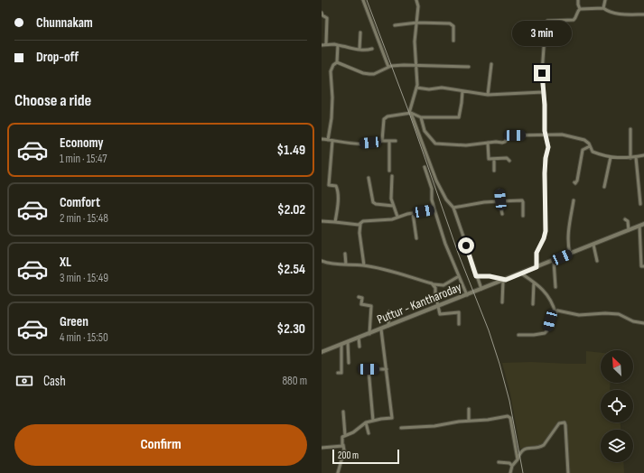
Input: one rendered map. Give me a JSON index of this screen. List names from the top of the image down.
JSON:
{
  "streets": {
    "main road": ["Puttur - Kantharoday"]
  },
  "scale_bar": "200 m",
  "north": "top left",
  "page": {
    "banner": ["Chunnakam", "Drop-off"],
    "bubble": "3 min",
    "heading": "Choose a ride",
    "list": [
      {
        "name": "Economy",
        "note": "1 min · 15:47",
        "value": "$1.49"
      },
      {
        "name": "Comfort",
        "note": "2 min · 15:48",
        "value": "$2.02"
      },
      {
        "name": "XL",
        "note": "3 min · 15:49",
        "value": "$2.54"
      },
      {
        "name": "Green",
        "note": "4 min · 15:50",
        "value": "$2.30"
      }
    ],
    "pay": ["Cash", "880 m"],
    "buttons": "Confirm",
    "scale": "200 m"
  }
}
